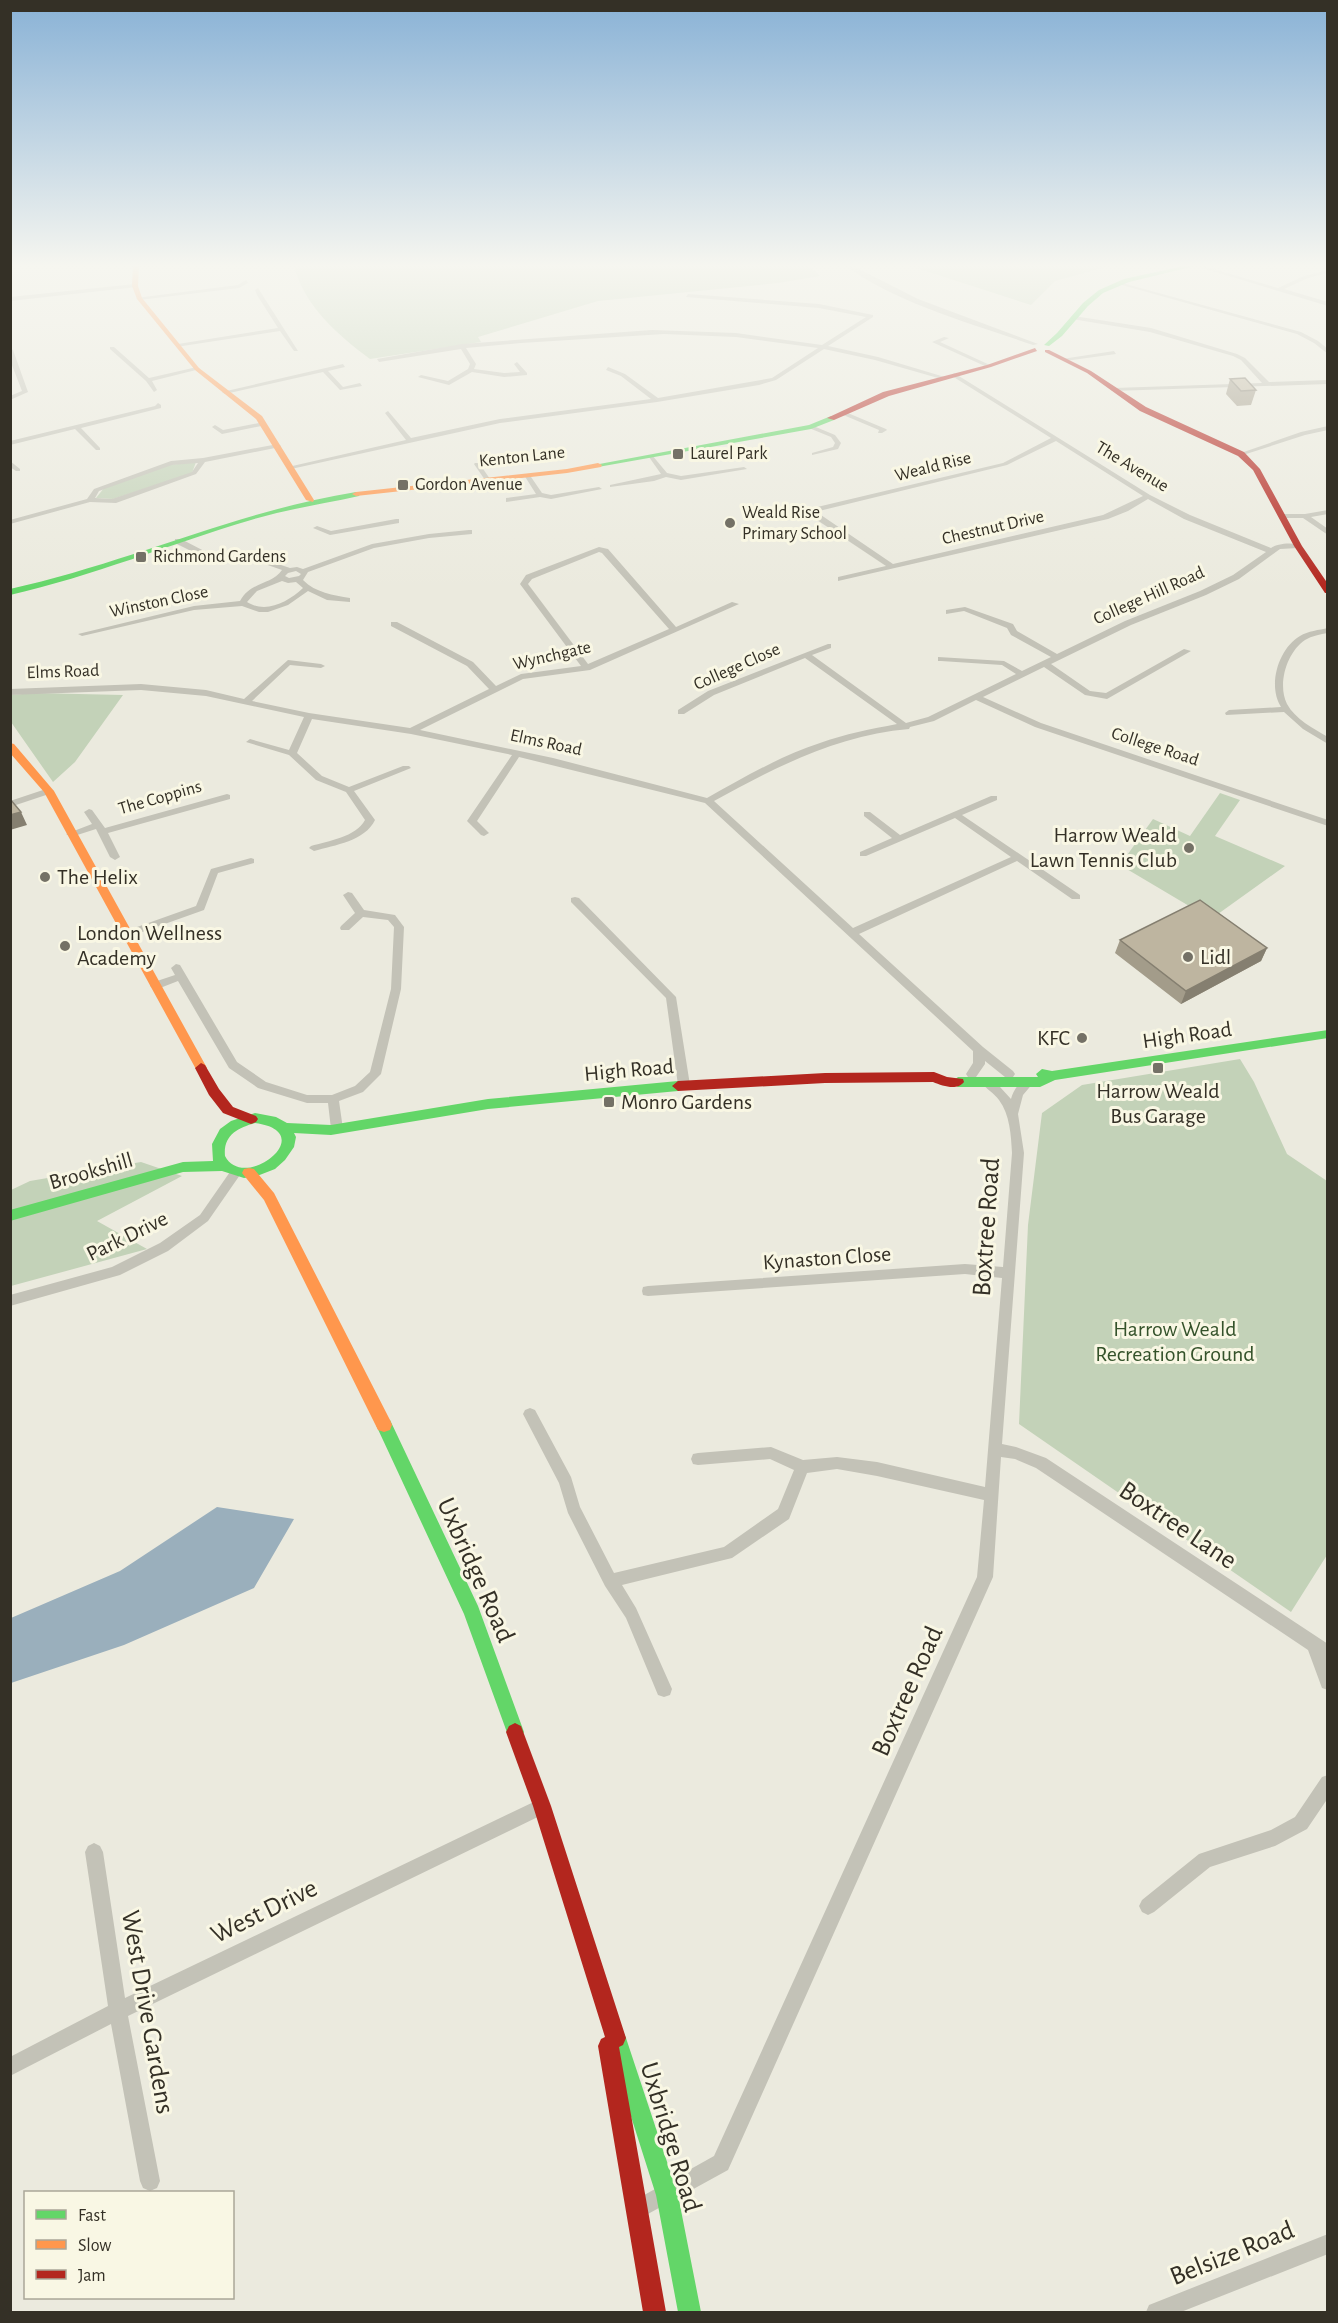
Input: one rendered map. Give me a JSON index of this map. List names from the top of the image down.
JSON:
{
  "streets": {
    "street": [
      "Kenton Lane",
      "Weald Rise",
      "The Avenue",
      "Chestnut Drive",
      "College Hill Road",
      "Winston Close",
      "Wynchgate",
      "College Close",
      "Elms Road",
      "College Road",
      "The Coppins",
      "High Road",
      "Brookshill",
      "Boxtree Road",
      "Park Drive",
      "Kynaston Close",
      "Boxtree Lane",
      "Uxbridge Road",
      "West Drive",
      "West Drive Gardens",
      "Belsize Road"
    ]
  },
  "crossings": [
    ["Kenton Lane", "The Avenue"],
    ["Weald Rise", "The Avenue"],
    ["Weald Rise", "Chestnut Drive"],
    ["The Avenue", "Chestnut Drive"],
    ["The Avenue", "College Hill Road"],
    ["College Hill Road", "College Close"],
    ["College Hill Road", "Elms Road"],
    ["College Hill Road", "College Road"],
    ["Wynchgate", "Elms Road"],
    ["Elms Road", "High Road"],
    ["High Road", "Brookshill"],
    ["High Road", "Boxtree Road"],
    ["High Road", "Park Drive"],
    ["High Road", "Uxbridge Road"],
    ["Brookshill", "Park Drive"],
    ["Brookshill", "Uxbridge Road"],
    ["Boxtree Road", "Kynaston Close"],
    ["Boxtree Road", "Boxtree Lane"],
    ["Boxtree Road", "Uxbridge Road"],
    ["Park Drive", "Uxbridge Road"],
    ["Uxbridge Road", "West Drive"],
    ["West Drive", "West Drive Gardens"]
  ],
  "parks": ["Harrow Weald Recreation Ground"],
  "places": {
    "transit": [
      "Laurel Park",
      "Gordon Avenue",
      "Richmond Gardens",
      "Harrow Weald Bus Garage",
      "Monro Gardens"
    ],
    "other": [
      "Weald Rise Primary School",
      "Harrow Weald Lawn Tennis Club",
      "The Helix",
      "London Wellness Academy",
      "Lidl",
      "KFC"
    ]
  },
  "legend": ["Fast", "Slow", "Jam"]
}
